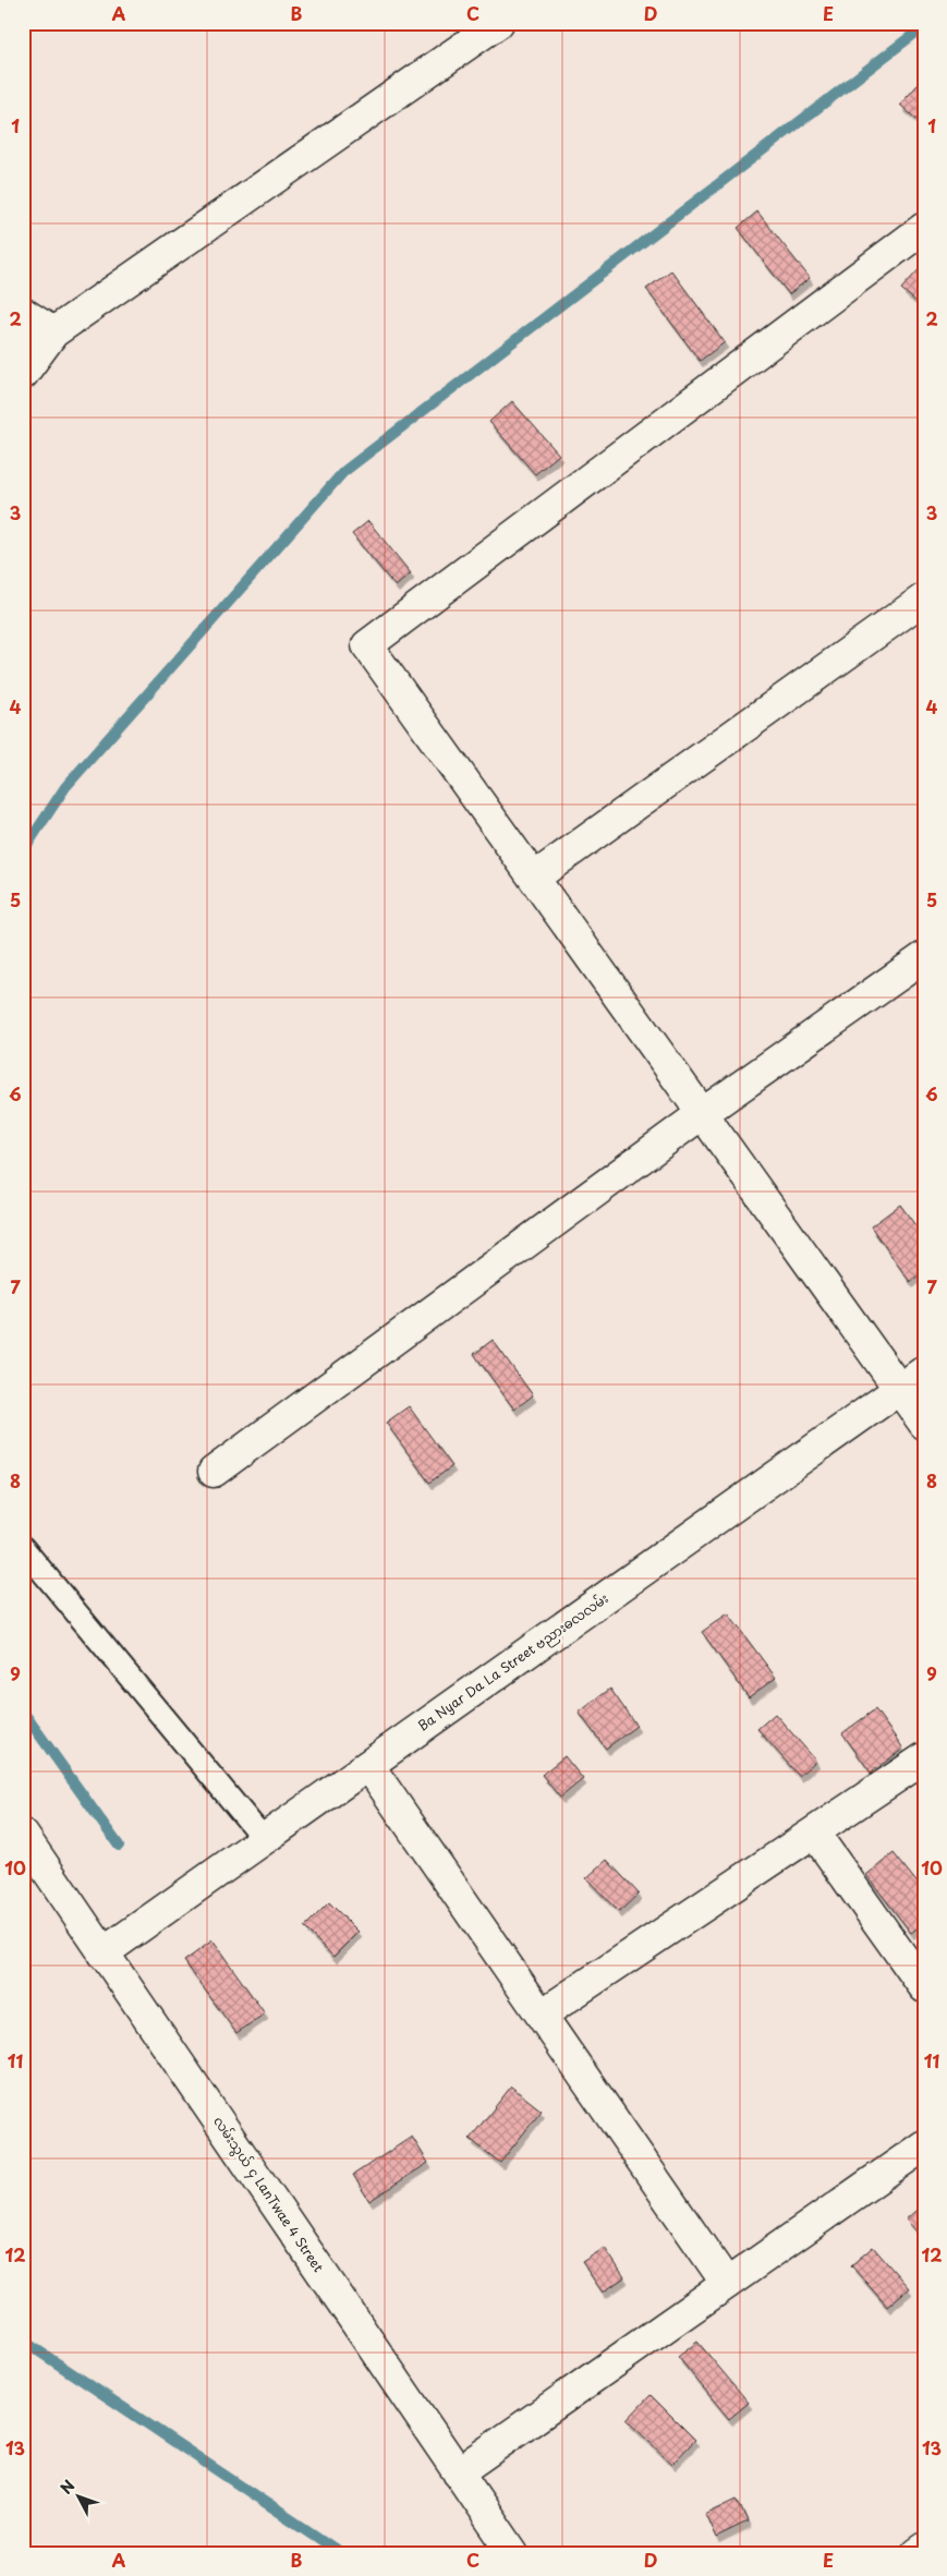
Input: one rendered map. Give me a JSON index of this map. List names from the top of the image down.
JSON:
{
  "streets": {
    "street": ["Ba Nyar Da La Street ဗညားဓလလမ်း", "လမ်းသွယ် ၄ LanTwae 4 Street"]
  },
  "crossings": [
    ["Ba Nyar Da La Street ဗညားဓလလမ်း", "လမ်းသွယ် ၄ LanTwae 4 Street"]
  ],
  "north": "top left",
  "grid": {
    "columns": [
      "A",
      "B",
      "C",
      "D",
      "E"
    ],
    "rows": [
      "1",
      "2",
      "3",
      "4",
      "5",
      "6",
      "7",
      "8",
      "9",
      "10",
      "11",
      "12",
      "13"
    ]
  }
}
